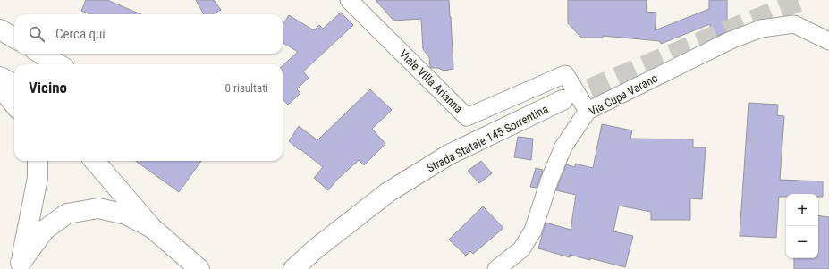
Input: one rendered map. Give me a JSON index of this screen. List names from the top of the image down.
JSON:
{
  "streets": {
    "main road": ["Strada Statale 145 Sorrentina"],
    "street": ["Viale Villa Arianna", "Via Cupa Varano"]
  },
  "crossings": [
    ["Viale Villa Arianna", "Via Cupa Varano"]
  ],
  "page": {
    "search": "Cerca qui",
    "heading": ["Vicino", "0 risultati"],
    "map_buttons": ["+", "−"]
  }
}
